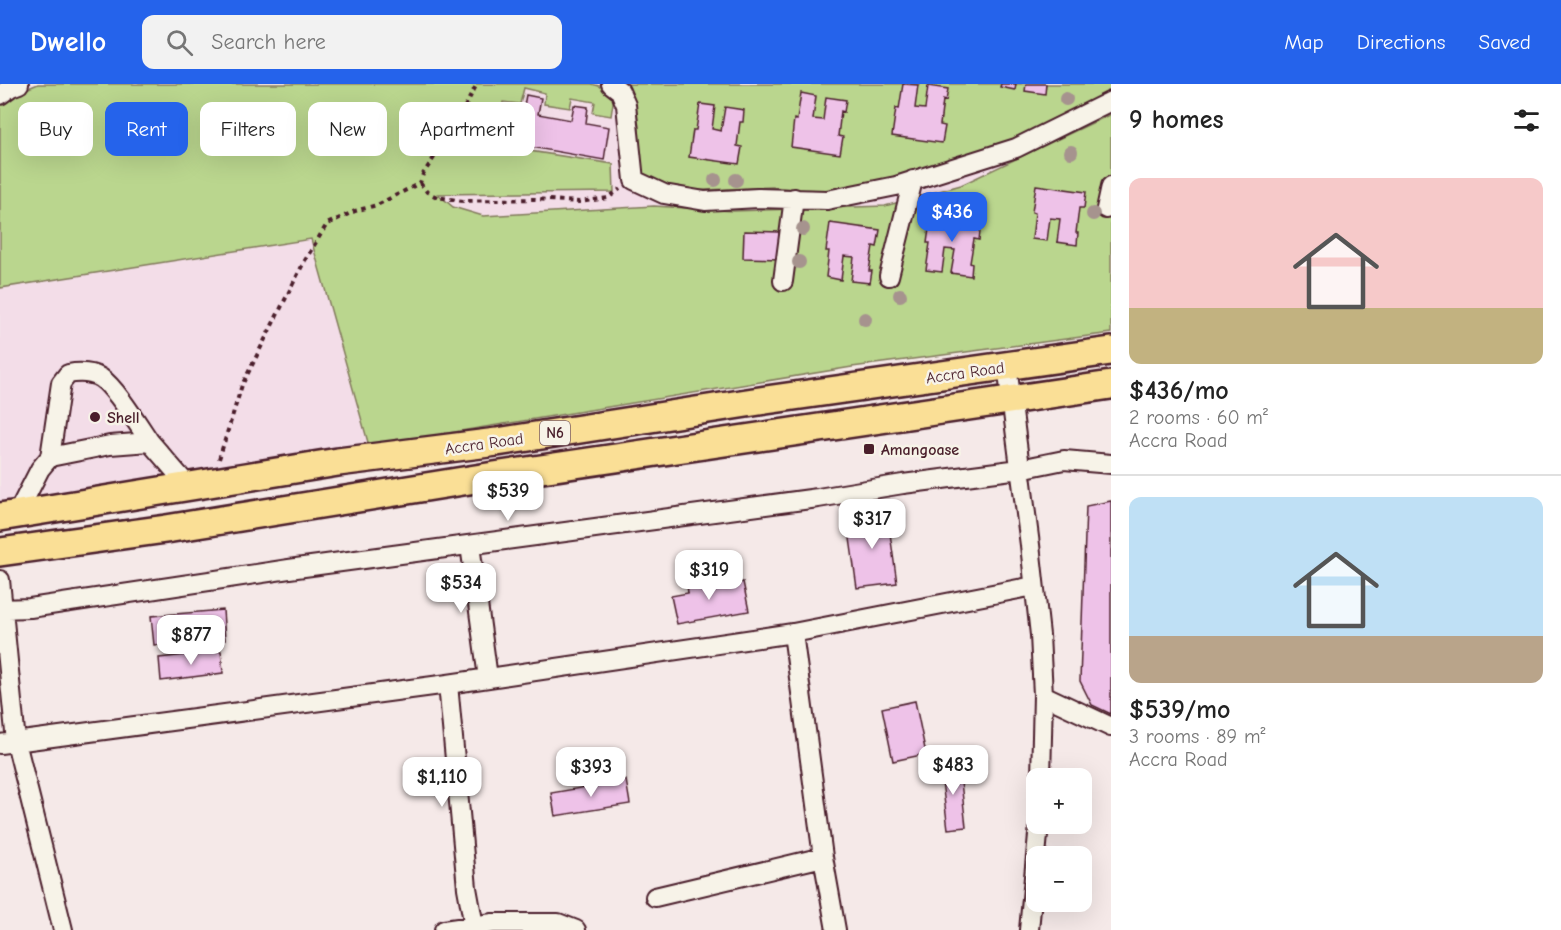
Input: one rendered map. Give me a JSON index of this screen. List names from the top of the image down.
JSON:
{
  "streets": {
    "highway": ["Accra Road", "N6"]
  },
  "places": {
    "other": ["Shell"],
    "transit": ["Amangoase"]
  },
  "page": {
    "header": "Dwello",
    "search": "Search here",
    "nav": ["Map", "Directions", "Saved"],
    "heading": "9 homes",
    "chip": [
      "Buy",
      "Rent",
      "Filters",
      "New",
      "Apartment"
    ],
    "list": [
      {
        "name": "$436/mo",
        "note": "2 rooms · 60 m² · Accra Road"
      },
      {
        "name": "$539/mo",
        "note": "3 rooms · 89 m² · Accra Road"
      }
    ],
    "price": [
      "$436",
      "$539",
      "$317",
      "$319",
      "$534",
      "$877",
      "$483",
      "$393",
      "$1,110"
    ],
    "map_buttons": ["+", "−"]
  }
}
